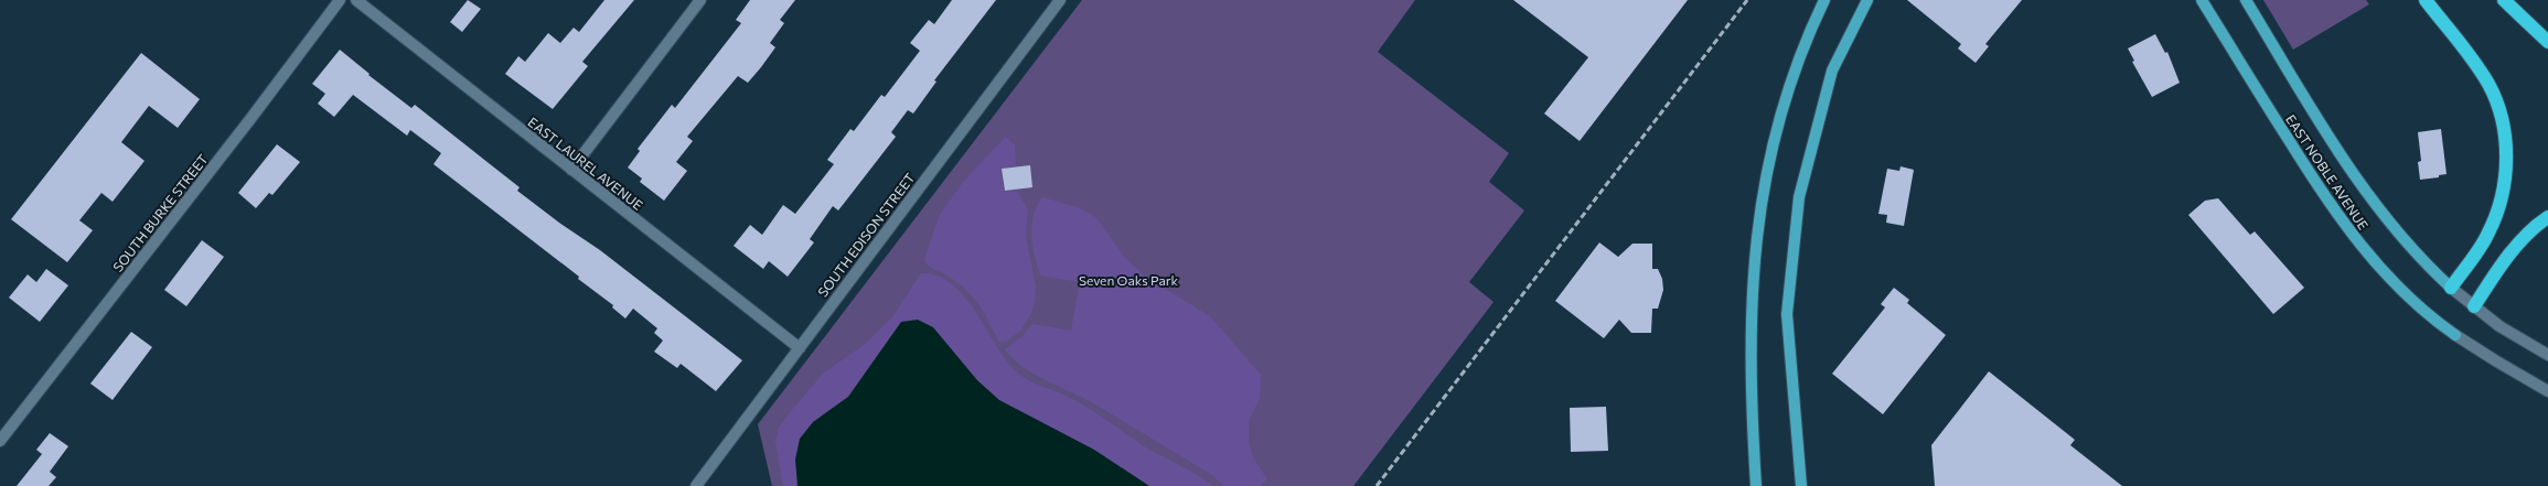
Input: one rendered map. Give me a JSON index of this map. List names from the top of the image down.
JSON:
{
  "streets": {
    "main road": ["EAST NOBLE AVENUE"],
    "street": ["EAST LAUREL AVENUE", "SOUTH BURKE STREET", "SOUTH EDISON STREET"]
  },
  "crossings": [
    ["EAST LAUREL AVENUE", "SOUTH EDISON STREET"]
  ],
  "parks": ["Seven Oaks Park"]
}
